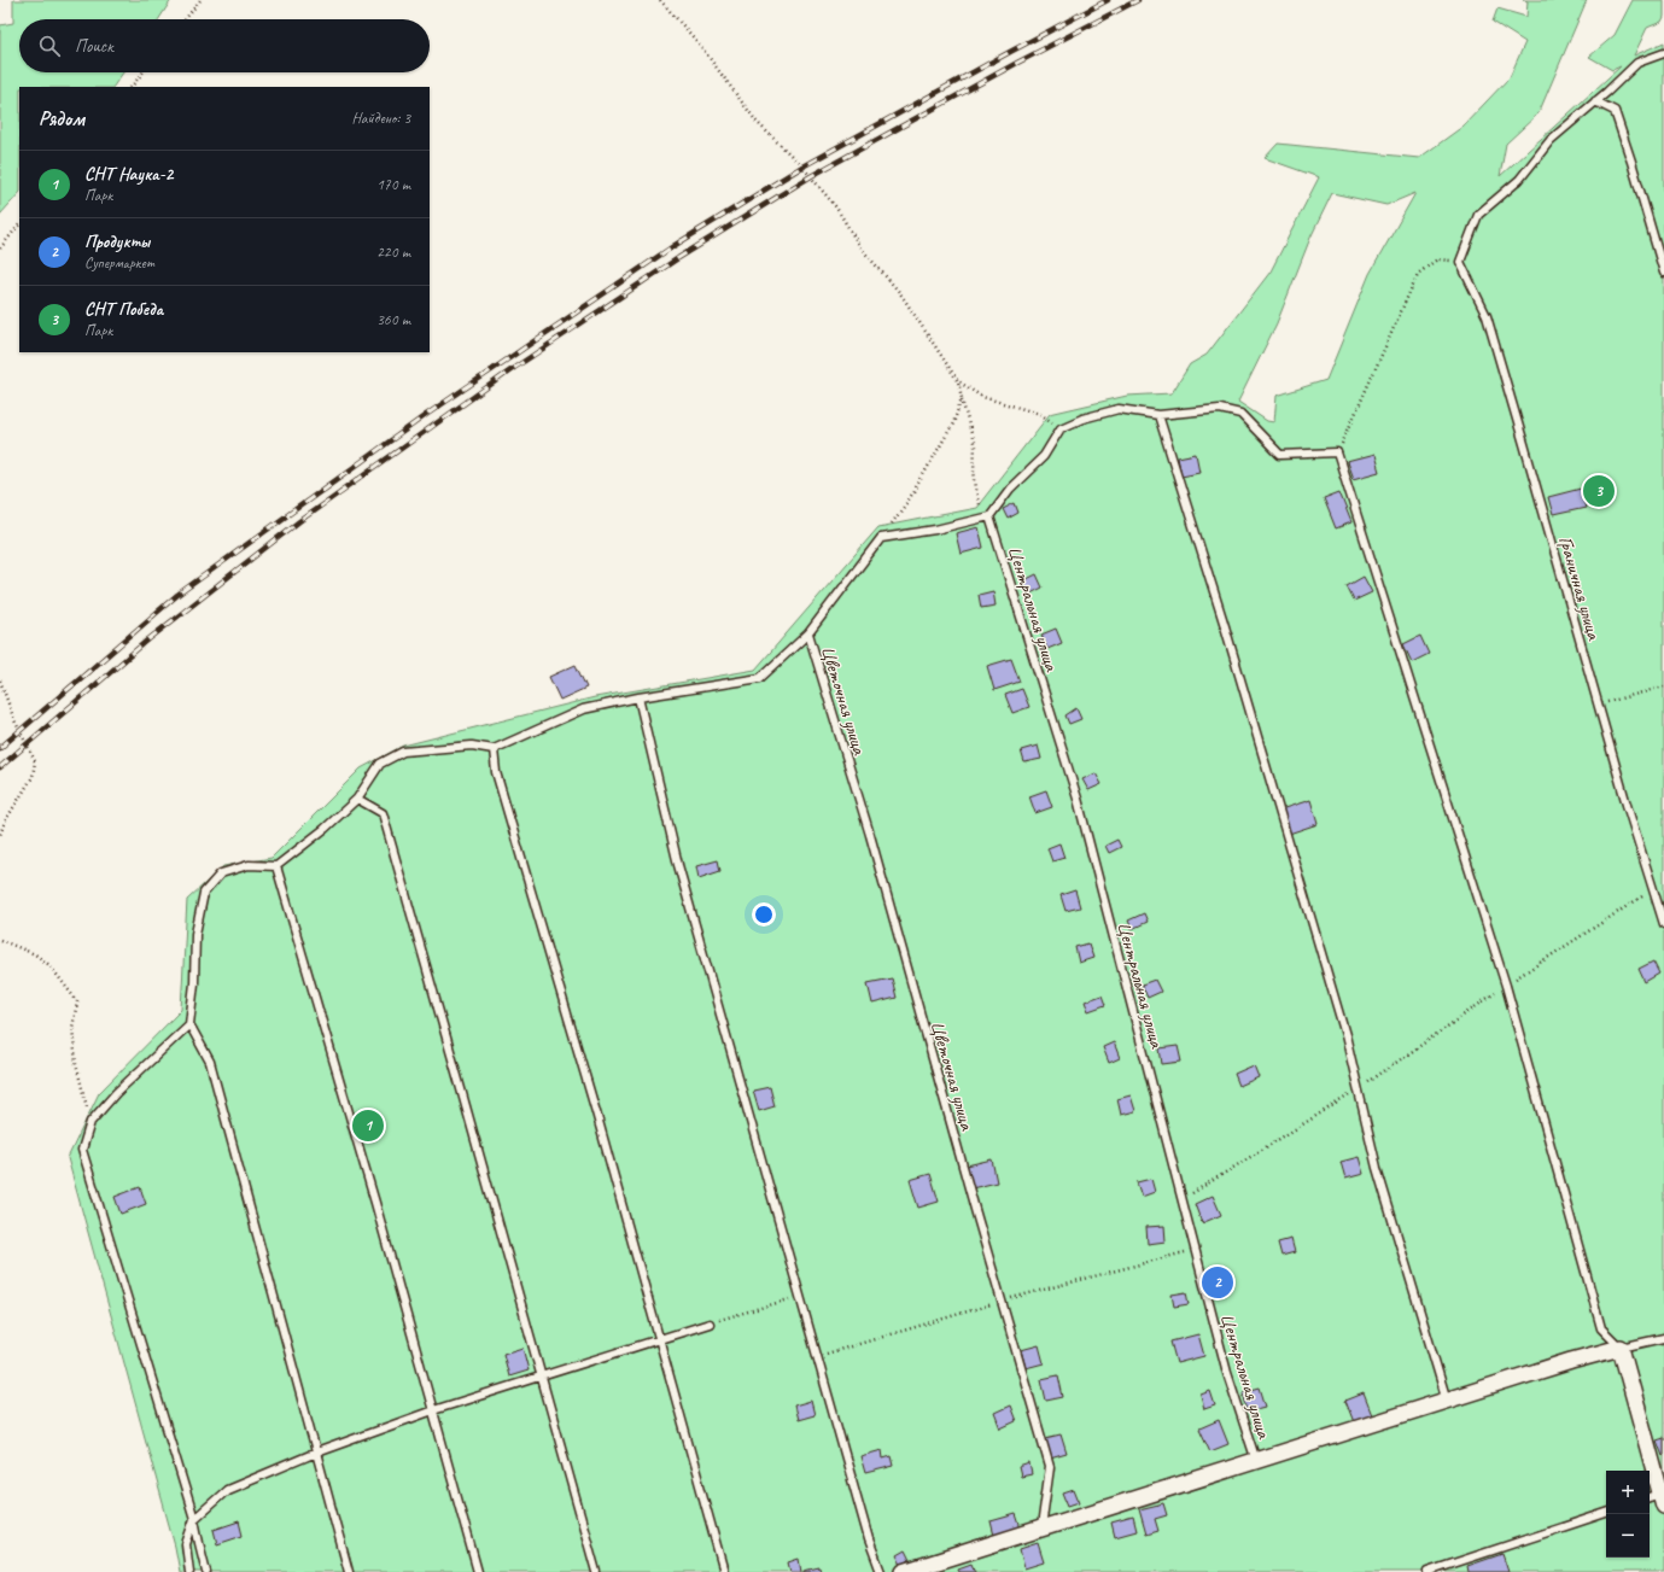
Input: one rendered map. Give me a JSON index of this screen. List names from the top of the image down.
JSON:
{
  "streets": {
    "lane": ["Граничная улица", "Центральная улица", "Цветочная улица"]
  },
  "page": {
    "search": "Поиск",
    "heading": ["Рядом", "Найдено: 3"],
    "list": [
      {
        "mark": "1",
        "name": "СНТ Наука-2",
        "note": "Парк",
        "value": "170 m"
      },
      {
        "mark": "2",
        "name": "Продукты",
        "note": "Супермаркет",
        "value": "220 m"
      },
      {
        "mark": "3",
        "name": "СНТ Победа",
        "note": "Парк",
        "value": "360 m"
      }
    ],
    "pins": ["3", "1", "2"],
    "map_buttons": ["+", "−"]
  }
}
